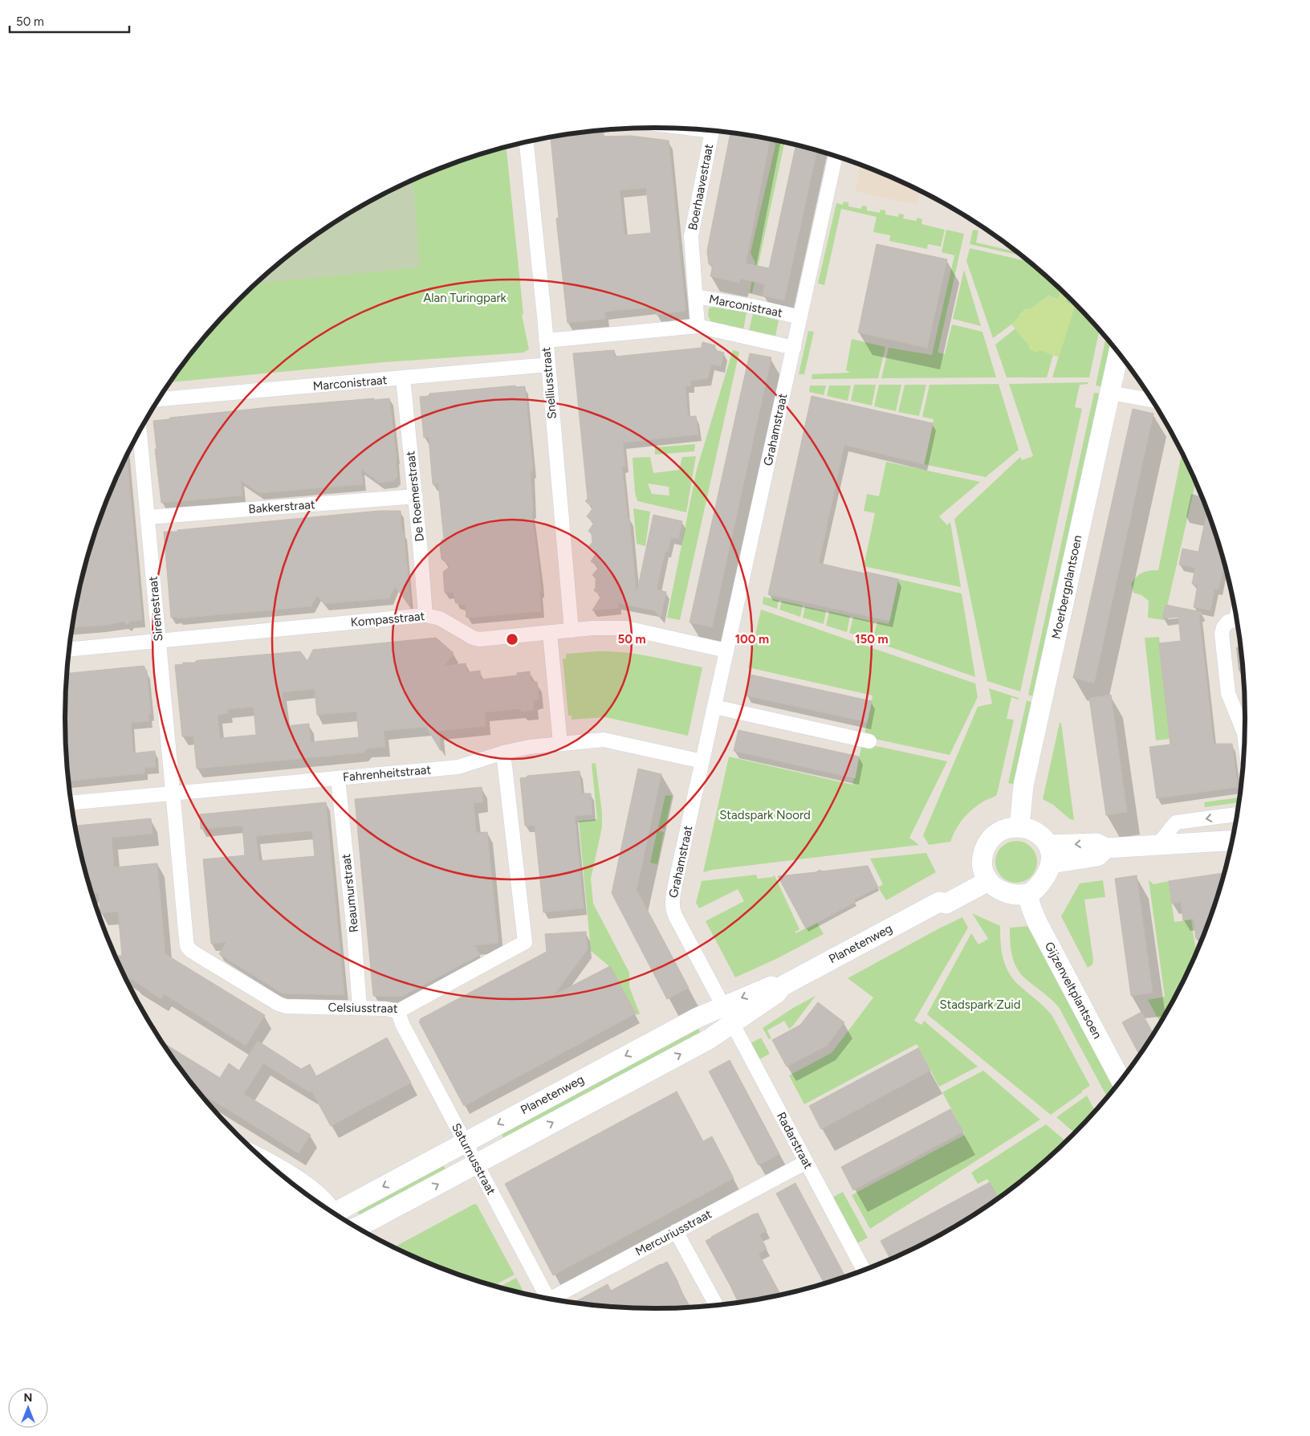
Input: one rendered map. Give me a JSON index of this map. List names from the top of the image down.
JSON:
{
  "streets": {
    "street": [
      "Boerhaavestraat",
      "Marconistraat",
      "Snelliusstraat",
      "Grahamstraat",
      "De Roemerstraat",
      "Bakkerstraat",
      "Moerbergplantsoen",
      "Sirenestraat",
      "Kompasstraat",
      "Fahrenheitstraat",
      "Reaumurstraat",
      "Planetenweg",
      "Gijzenveltplantsoen",
      "Celsiusstraat",
      "Radarstraat",
      "Saturnusstraat",
      "Mercuriusstraat"
    ]
  },
  "crossings": [
    ["Boerhaavestraat", "Marconistraat"],
    ["Marconistraat", "Snelliusstraat"],
    ["Marconistraat", "Grahamstraat"],
    ["Marconistraat", "De Roemerstraat"],
    ["Snelliusstraat", "Kompasstraat"],
    ["Grahamstraat", "Kompasstraat"],
    ["Grahamstraat", "Fahrenheitstraat"],
    ["Grahamstraat", "Planetenweg"],
    ["Grahamstraat", "Radarstraat"],
    ["De Roemerstraat", "Bakkerstraat"],
    ["De Roemerstraat", "Kompasstraat"],
    ["Bakkerstraat", "Sirenestraat"],
    ["Moerbergplantsoen", "Planetenweg"],
    ["Moerbergplantsoen", "Gijzenveltplantsoen"],
    ["Sirenestraat", "Kompasstraat"],
    ["Sirenestraat", "Fahrenheitstraat"],
    ["Sirenestraat", "Celsiusstraat"],
    ["Fahrenheitstraat", "Reaumurstraat"],
    ["Fahrenheitstraat", "Celsiusstraat"],
    ["Reaumurstraat", "Celsiusstraat"],
    ["Planetenweg", "Gijzenveltplantsoen"],
    ["Planetenweg", "Radarstraat"],
    ["Planetenweg", "Saturnusstraat"],
    ["Celsiusstraat", "Saturnusstraat"],
    ["Radarstraat", "Mercuriusstraat"]
  ],
  "parks": ["Alan Turingpark", "Stadspark Noord", "Stadspark Zuid"],
  "scale_bar": "50 m",
  "north": "top",
  "rings": ["50 m", "100 m", "150 m"]
}
